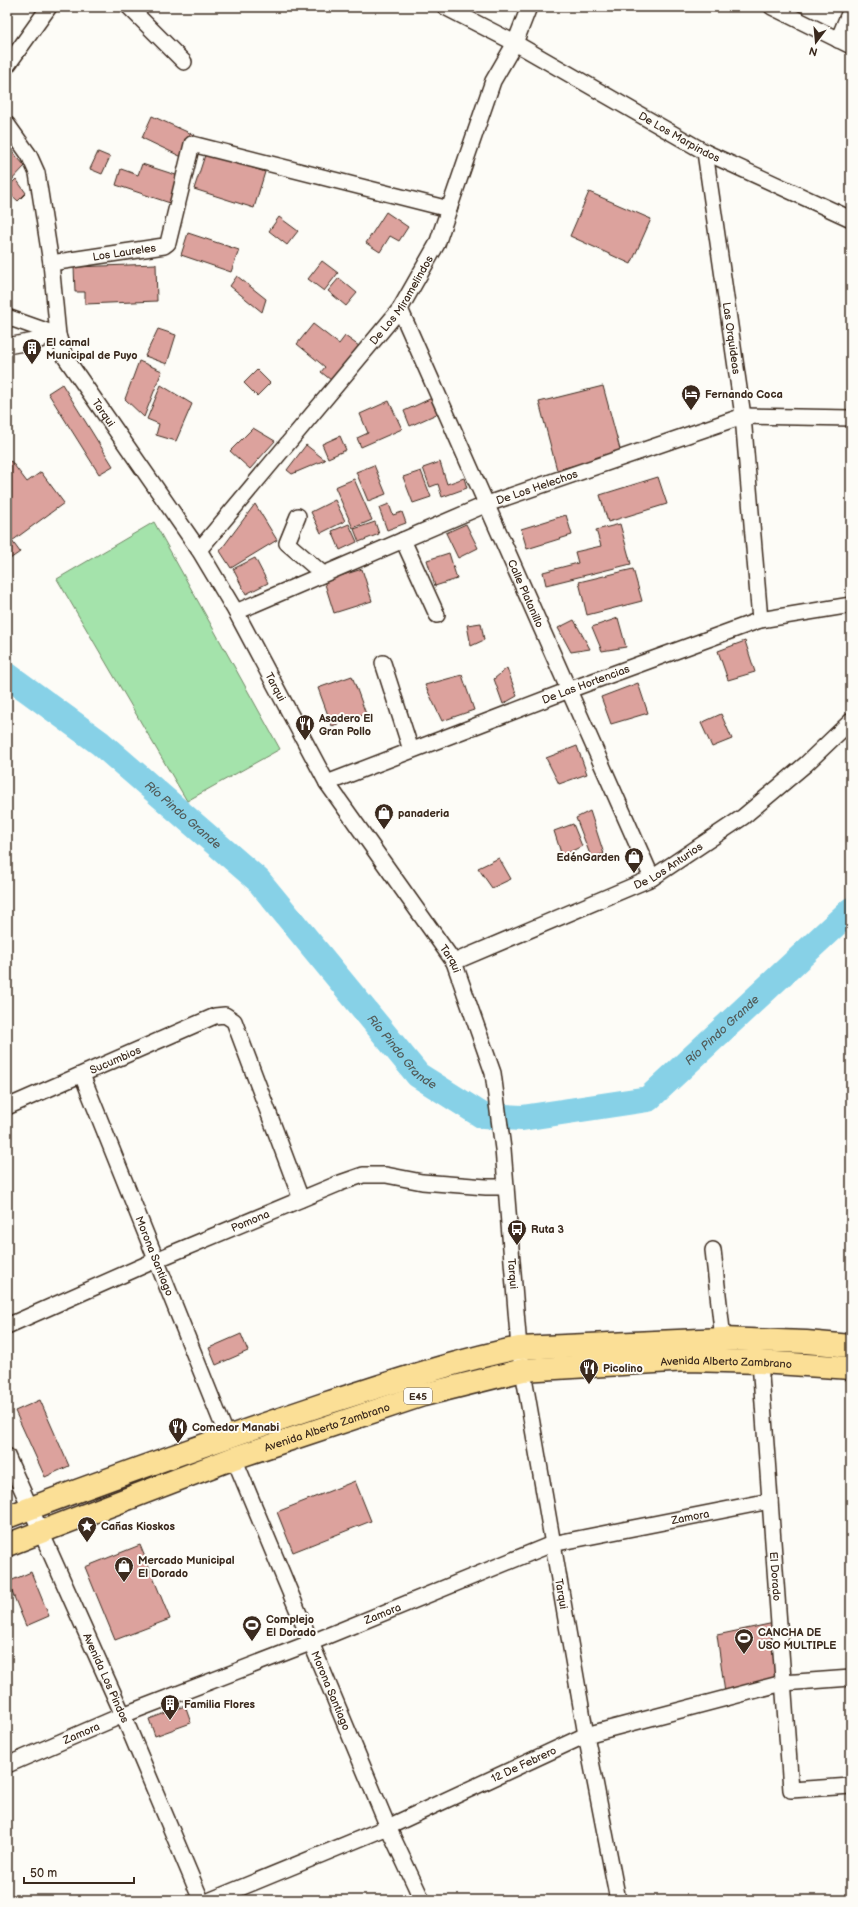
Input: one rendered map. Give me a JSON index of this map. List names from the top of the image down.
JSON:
{
  "streets": {
    "highway": ["Avenida Alberto Zambrano", "E45"],
    "street": [
      "De Los Marpindos",
      "Los Laureles",
      "De Los Miramelindos",
      "Las Orquideas",
      "Tarqui",
      "De Los Helechos",
      "Calle Platanillo",
      "De Las Hortencias",
      "De Los Anturios",
      "Sucumbios",
      "Pomona",
      "Morona Santiago",
      "Zamora",
      "El Dorado",
      "Avenida Los Pindos",
      "12 De Febrero"
    ]
  },
  "crossings": [
    ["De Los Marpindos", "De Los Miramelindos"],
    ["De Los Marpindos", "Las Orquideas"],
    ["Los Laureles", "De Los Miramelindos"],
    ["Los Laureles", "Tarqui"],
    ["De Los Miramelindos", "Tarqui"],
    ["De Los Miramelindos", "Calle Platanillo"],
    ["Las Orquideas", "De Los Helechos"],
    ["Las Orquideas", "De Las Hortencias"],
    ["Tarqui", "De Los Helechos"],
    ["Tarqui", "De Las Hortencias"],
    ["Tarqui", "De Los Anturios"],
    ["Tarqui", "Pomona"],
    ["Tarqui", "Avenida Alberto Zambrano"],
    ["Tarqui", "Zamora"],
    ["Tarqui", "12 De Febrero"],
    ["De Los Helechos", "Calle Platanillo"],
    ["Calle Platanillo", "De Las Hortencias"],
    ["Calle Platanillo", "De Los Anturios"],
    ["Sucumbios", "Pomona"],
    ["Sucumbios", "Morona Santiago"],
    ["Pomona", "Morona Santiago"],
    ["Morona Santiago", "Avenida Alberto Zambrano"],
    ["Morona Santiago", "Zamora"],
    ["Morona Santiago", "12 De Febrero"],
    ["Avenida Alberto Zambrano", "El Dorado"],
    ["Avenida Alberto Zambrano", "Avenida Los Pindos"],
    ["Zamora", "El Dorado"],
    ["Zamora", "Avenida Los Pindos"],
    ["El Dorado", "12 De Febrero"]
  ],
  "water": ["Río Pindo Grande"],
  "places": {
    "building": ["El camal Municipal de Puyo", "Familia Flores"],
    "hotel": ["Fernando Coca"],
    "restaurant": ["Asadero El Gran Pollo", "Picolino", "Comedor Manabi"],
    "shop": ["panaderia", "EdénGarden", "Mercado Municipal El Dorado"],
    "bus stop": ["Ruta 3"],
    "place": ["Cañas Kioskos"],
    "sports": ["Complejo El Dorado", "CANCHA DE USO MULTIPLE"]
  },
  "scale_bar": "50 m",
  "north": "bottom"
}
